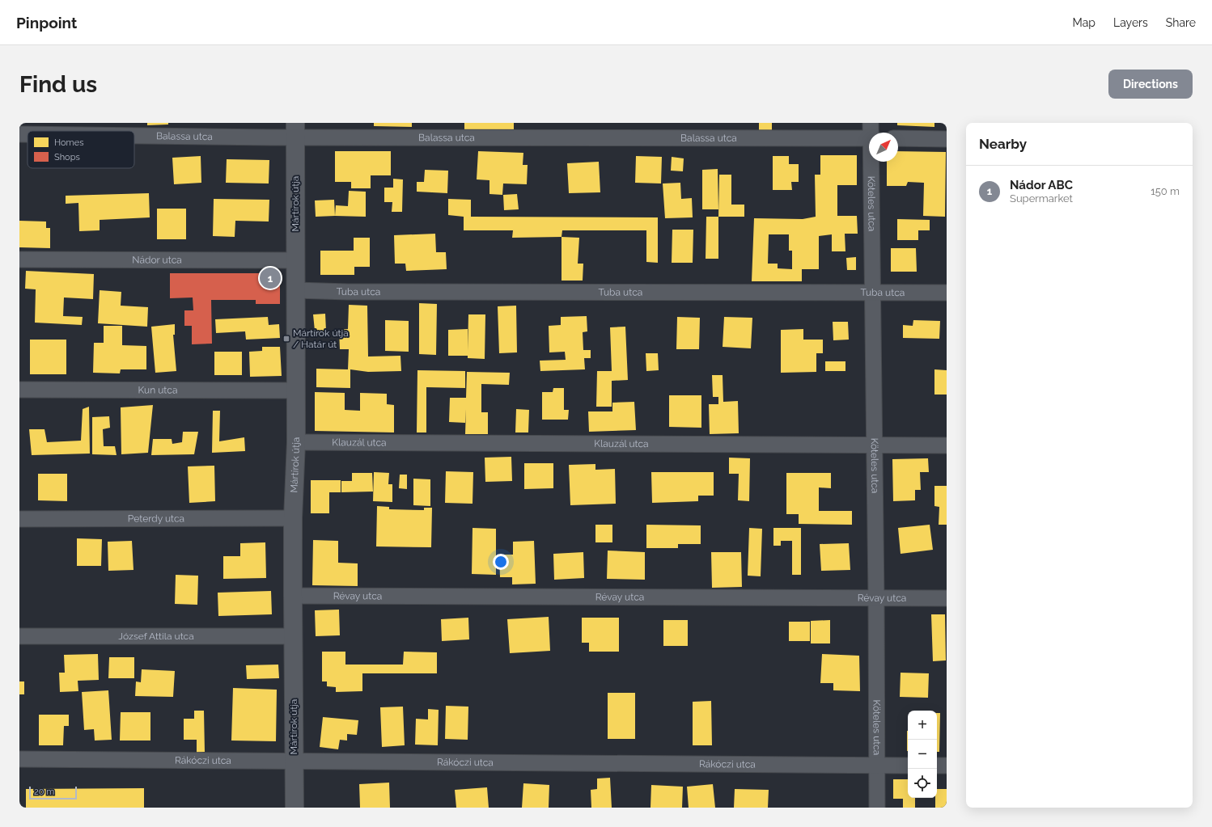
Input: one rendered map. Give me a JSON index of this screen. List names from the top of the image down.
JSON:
{
  "streets": {
    "street": [
      "Balassa utca",
      "Mártírok útja",
      "Köteles utca",
      "Nádor utca",
      "Tuba utca",
      "Kun utca",
      "Klauzál utca",
      "Peterdy utca",
      "Révay utca",
      "József Attila utca",
      "Rákóczi utca"
    ]
  },
  "crossings": [
    ["Balassa utca", "Mártírok útja"],
    ["Mártírok útja", "Nádor utca"],
    ["Mártírok útja", "Tuba utca"],
    ["Mártírok útja", "Kun utca"],
    ["Mártírok útja", "Klauzál utca"],
    ["Mártírok útja", "Peterdy utca"],
    ["Mártírok útja", "Révay utca"],
    ["Mártírok útja", "József Attila utca"],
    ["Mártírok útja", "Rákóczi utca"],
    ["Köteles utca", "Tuba utca"],
    ["Köteles utca", "Klauzál utca"],
    ["Köteles utca", "Révay utca"],
    ["Köteles utca", "Rákóczi utca"]
  ],
  "places": {
    "transit": ["Mártírok útja / Határ út"]
  },
  "legend": ["Homes", "Shops"],
  "scale_bar": "20 m",
  "north": "top right",
  "page": {
    "header": "Pinpoint",
    "nav": ["Map", "Layers", "Share"],
    "buttons": "Directions",
    "title": "Find us",
    "heading": "Nearby",
    "list": [
      {
        "mark": "1",
        "name": "Nádor ABC",
        "note": "Supermarket",
        "value": "150 m"
      }
    ],
    "pins": "1",
    "map_buttons": ["+", "−"],
    "scale": "20 m"
  }
}
